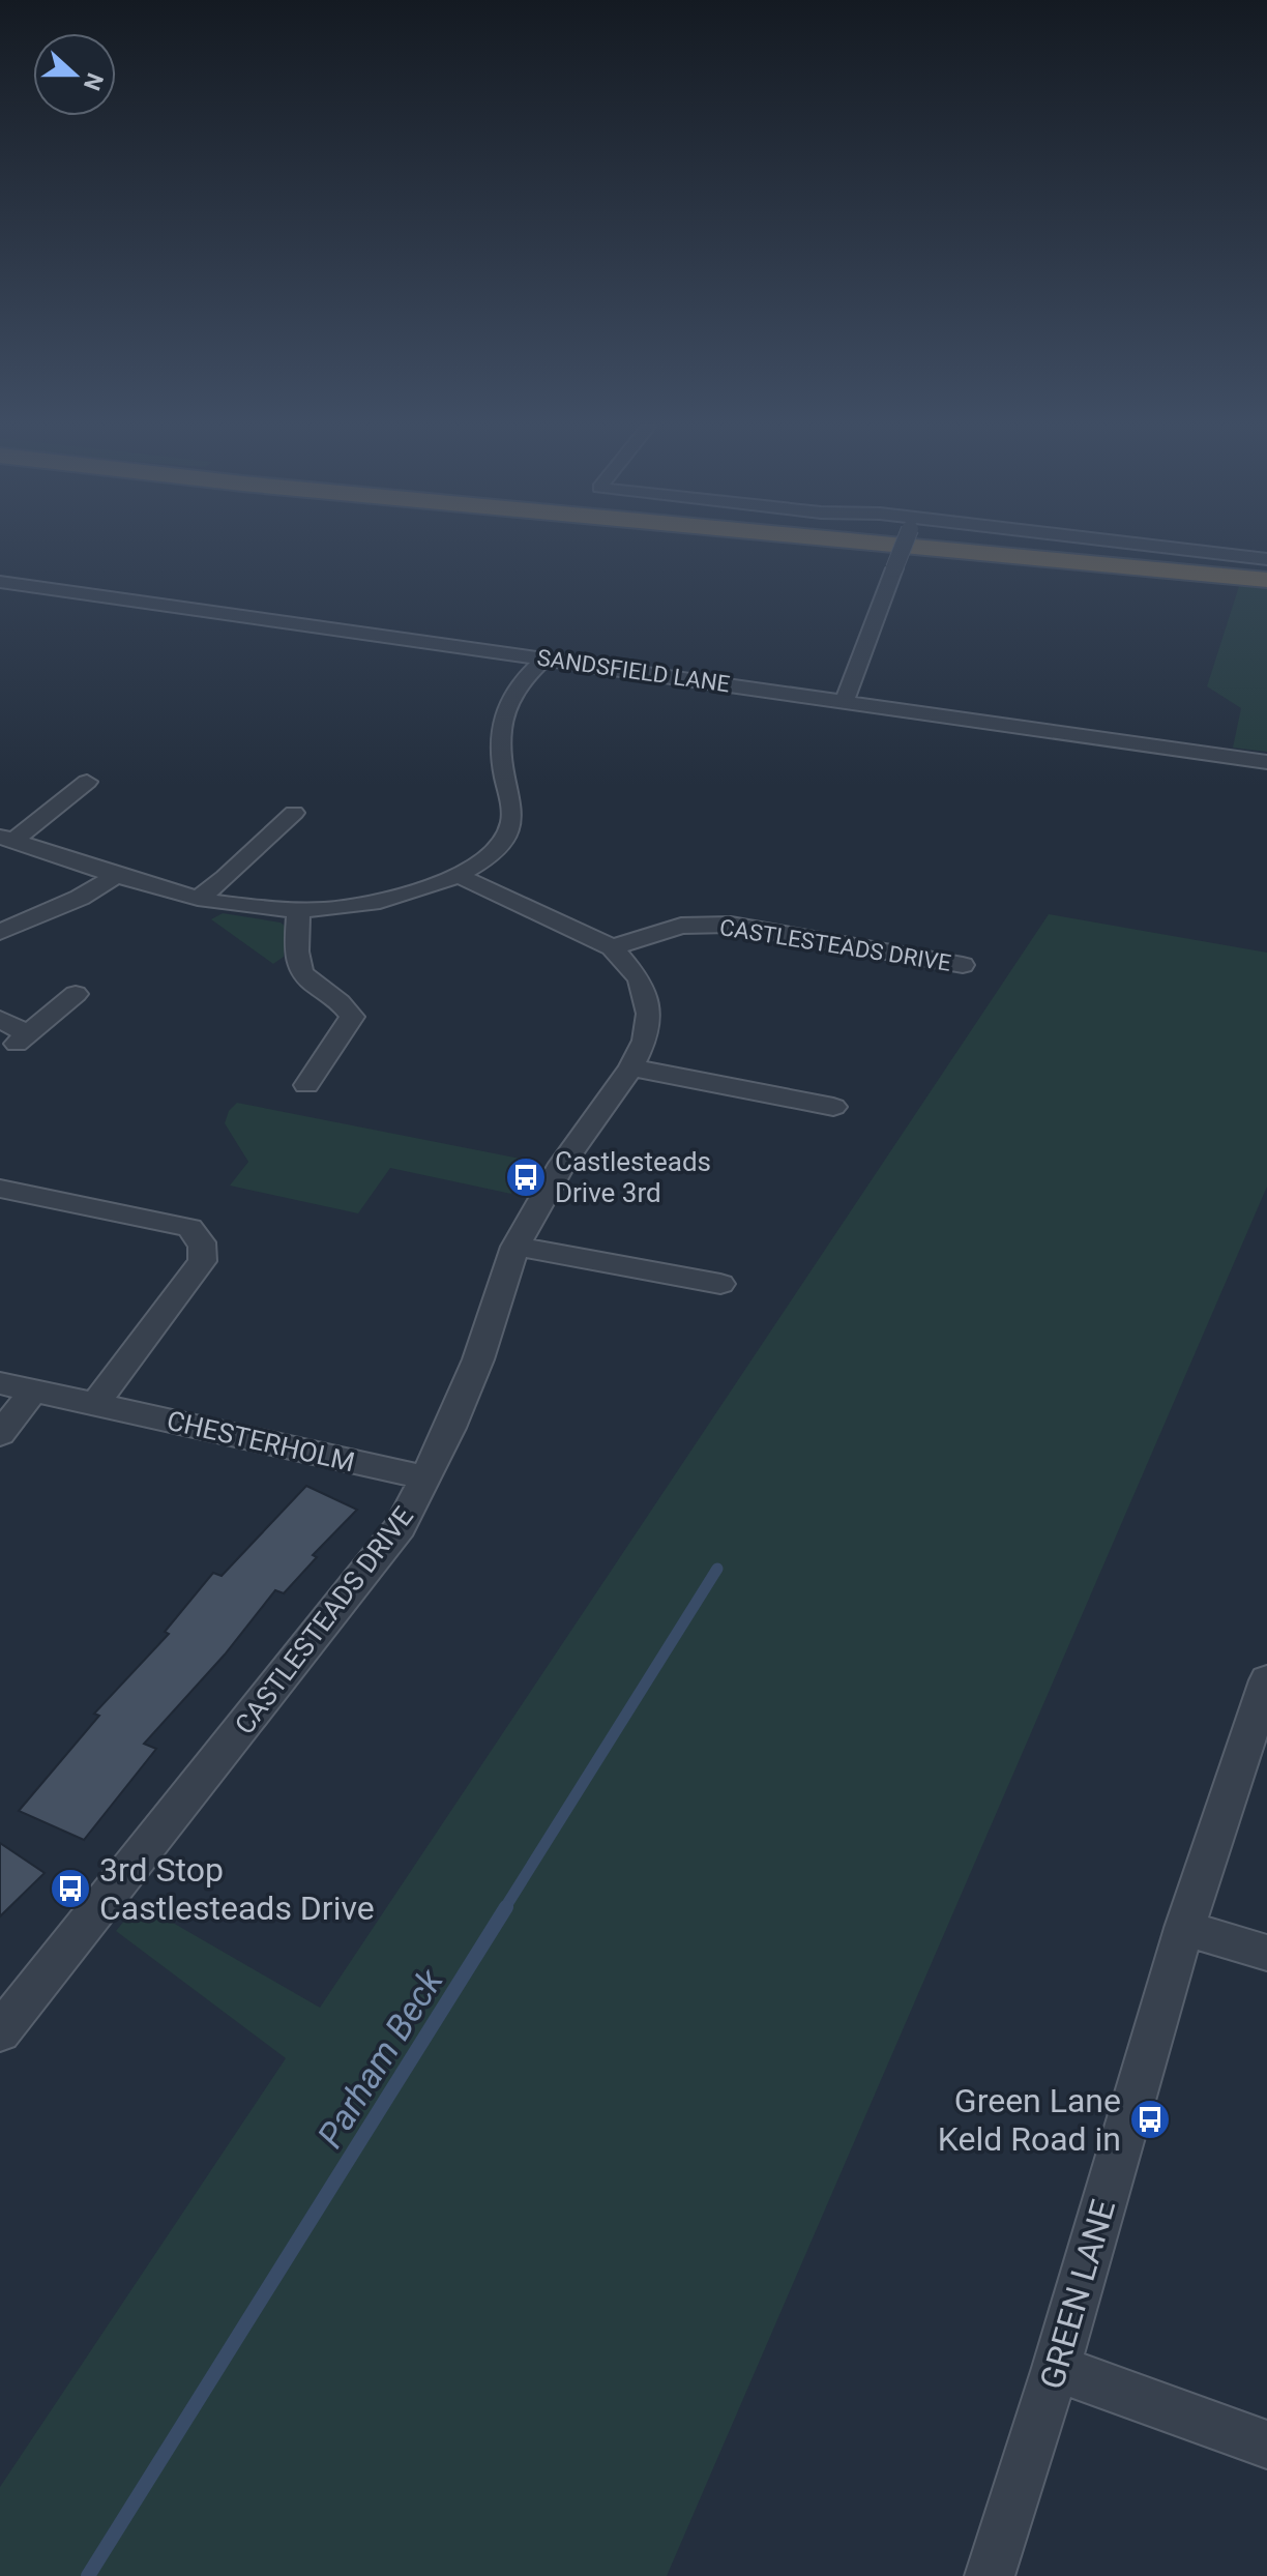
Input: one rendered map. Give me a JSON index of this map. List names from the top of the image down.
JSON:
{
  "streets": {
    "street": [
      "SANDSFIELD LANE",
      "CASTLESTEADS DRIVE",
      "CHESTERHOLM",
      "GREEN LANE"
    ]
  },
  "crossings": [
    ["CASTLESTEADS DRIVE", "CHESTERHOLM"]
  ],
  "water": ["Parham Beck"],
  "places": {
    "bus stop": ["Castlesteads Drive 3rd", "3rd Stop Castlesteads Drive", "Green Lane Keld Road in"]
  },
  "north": "right"
}
